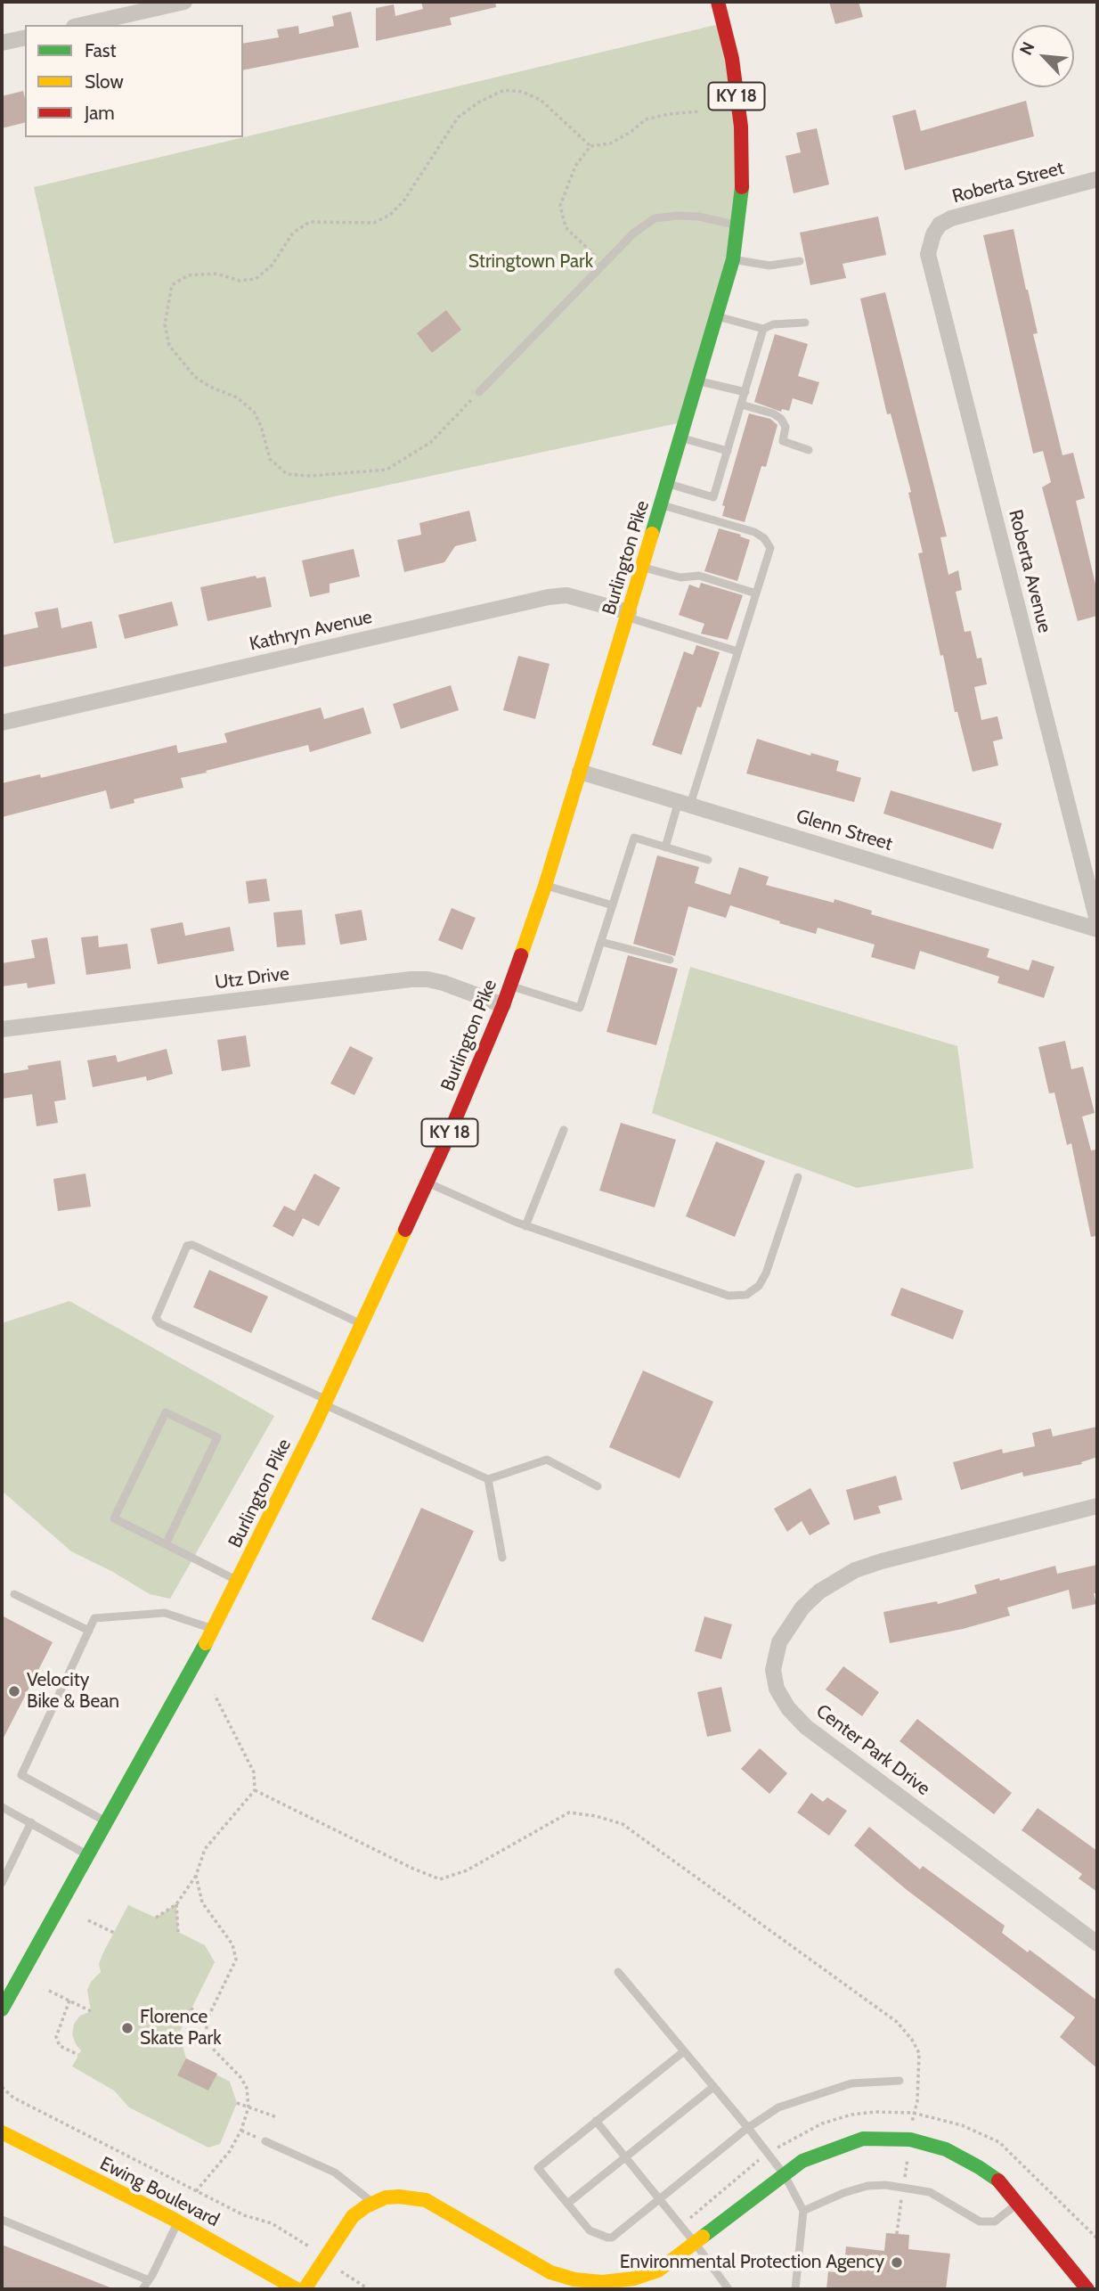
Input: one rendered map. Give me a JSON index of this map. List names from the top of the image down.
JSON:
{
  "streets": {
    "main road": ["KY 18", "Burlington Pike", "Ewing Boulevard"],
    "street": [
      "Roberta Street",
      "Roberta Avenue",
      "Kathryn Avenue",
      "Glenn Street",
      "Utz Drive",
      "Center Park Drive"
    ]
  },
  "crossings": [
    ["Roberta Street", "Roberta Avenue"],
    ["Burlington Pike", "Kathryn Avenue"],
    ["Burlington Pike", "Glenn Street"],
    ["Burlington Pike", "Utz Drive"]
  ],
  "parks": ["Stringtown Park"],
  "places": ["Velocity Bike & Bean", "Florence Skate Park", "Environmental Protection Agency"],
  "legend": ["Fast", "Slow", "Jam"],
  "north": "top left"
}
